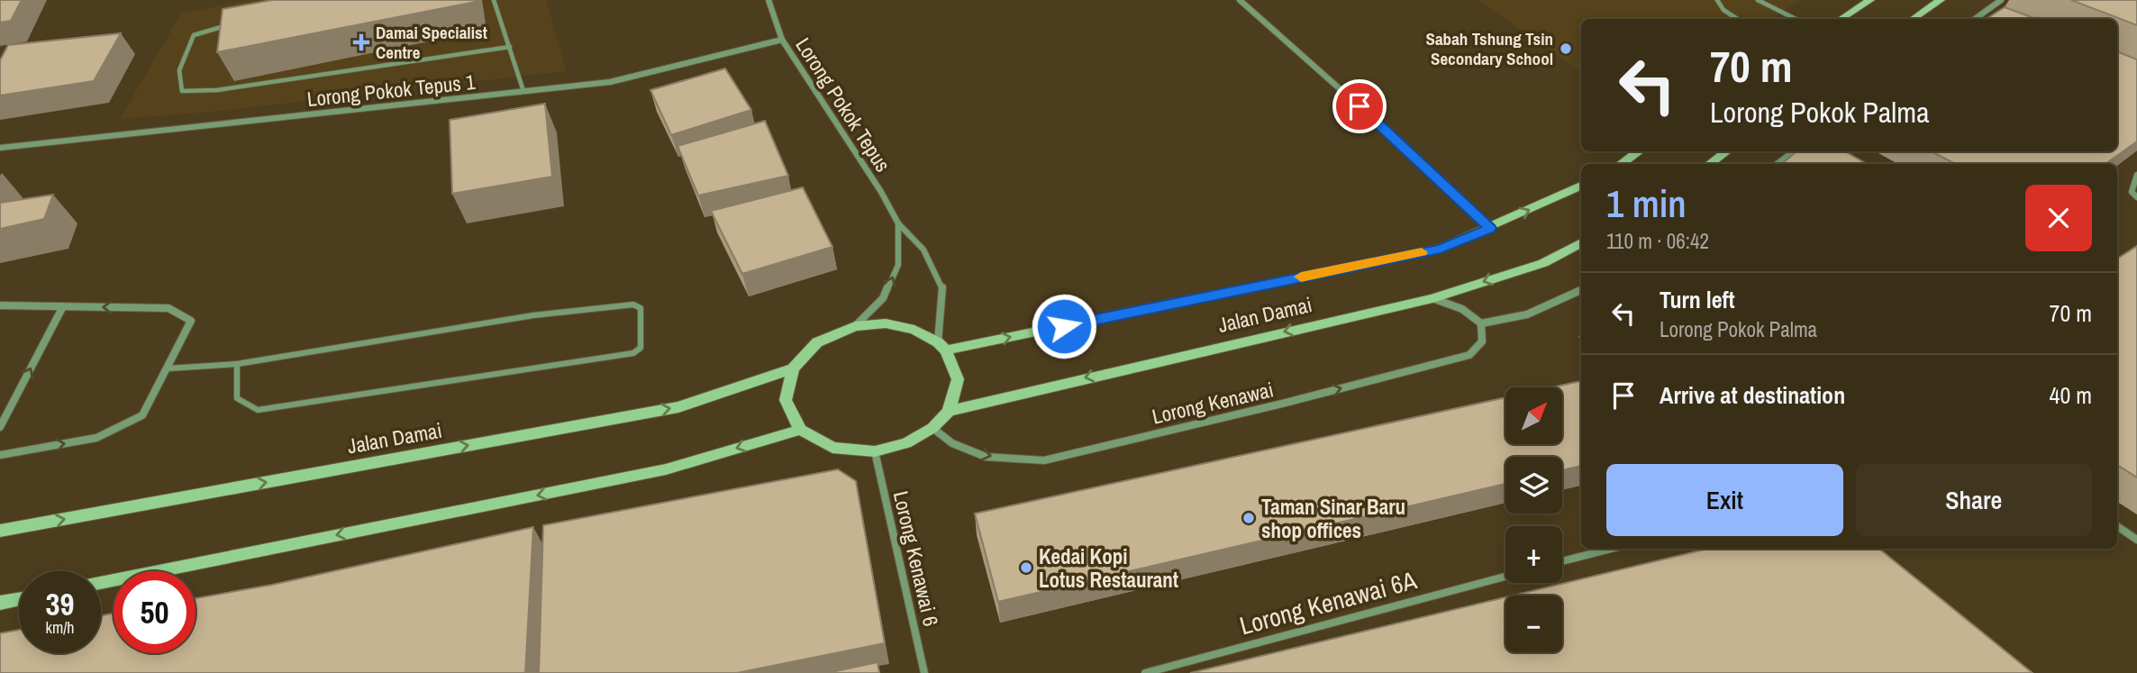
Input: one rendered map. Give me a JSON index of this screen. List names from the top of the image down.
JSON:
{
  "streets": {
    "main road": ["Jalan Damai"],
    "street": [
      "Lorong Pokok Tepus 1",
      "Lorong Pokok Tepus",
      "Lorong Kenawai",
      "Lorong Kenawai 6",
      "Lorong Kenawai 6A"
    ]
  },
  "crossings": [
    ["Lorong Pokok Tepus 1", "Lorong Pokok Tepus"],
    ["Lorong Pokok Tepus", "Jalan Damai"],
    ["Lorong Pokok Tepus", "Lorong Kenawai"],
    ["Lorong Pokok Tepus", "Lorong Kenawai 6"],
    ["Jalan Damai", "Lorong Kenawai"],
    ["Jalan Damai", "Lorong Kenawai 6"],
    ["Lorong Kenawai", "Lorong Kenawai 6"]
  ],
  "one_way": ["Lorong Kenawai"],
  "places": {
    "health": ["Damai Specialist Centre"],
    "other": ["Sabah Tshung Tsin Secondary School", "Taman Sinar Baru shop offices", "Kedai Kopi Lotus Restaurant"]
  },
  "north": "top right",
  "page": {
    "turn": ["70 m", "Lorong Pokok Palma"],
    "heading": ["1 min", "110 m · 06:42"],
    "list": [
      {
        "name": "Turn left",
        "note": "Lorong Pokok Palma",
        "value": "70 m"
      },
      {
        "name": "Arrive at destination",
        "value": "40 m"
      }
    ],
    "map_buttons": ["+", "−"],
    "buttons": ["Exit", "Share"],
    "speed": "39 km/h",
    "limit": "50"
  }
}
